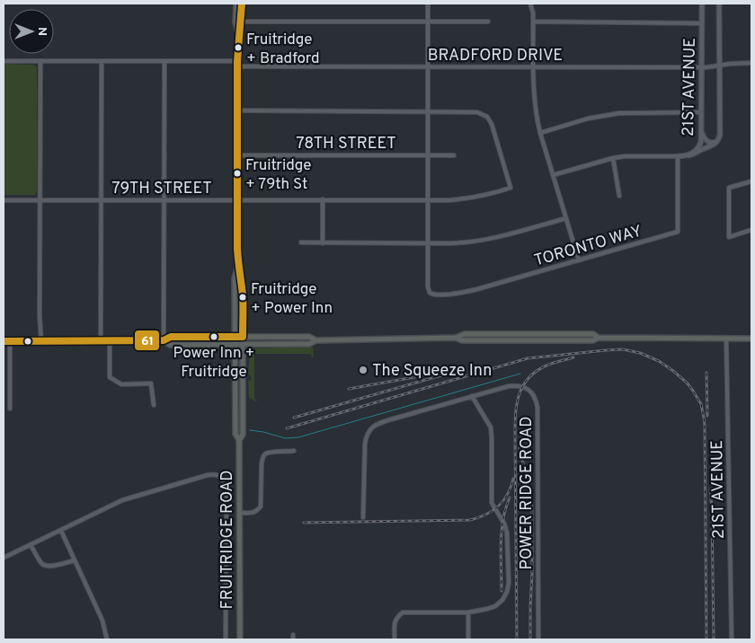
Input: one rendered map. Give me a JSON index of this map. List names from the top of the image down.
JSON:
{
  "streets": {
    "main road": ["FRUITRIDGE ROAD"],
    "street": [
      "BRADFORD DRIVE",
      "21ST AVENUE",
      "78TH STREET",
      "79TH STREET",
      "TORONTO WAY",
      "POWER RIDGE ROAD"
    ]
  },
  "crossings": [
    ["BRADFORD DRIVE", "21ST AVENUE"],
    ["BRADFORD DRIVE", "FRUITRIDGE ROAD"],
    ["21ST AVENUE", "TORONTO WAY"],
    ["78TH STREET", "FRUITRIDGE ROAD"],
    ["79TH STREET", "FRUITRIDGE ROAD"]
  ],
  "places": [
    "Fruitridge + Bradford",
    "Fruitridge + 79th St",
    "Fruitridge + Power Inn",
    "Power Inn + Fruitridge",
    "The Squeeze Inn"
  ],
  "lines": ["transit line 61"],
  "north": "right"
}
